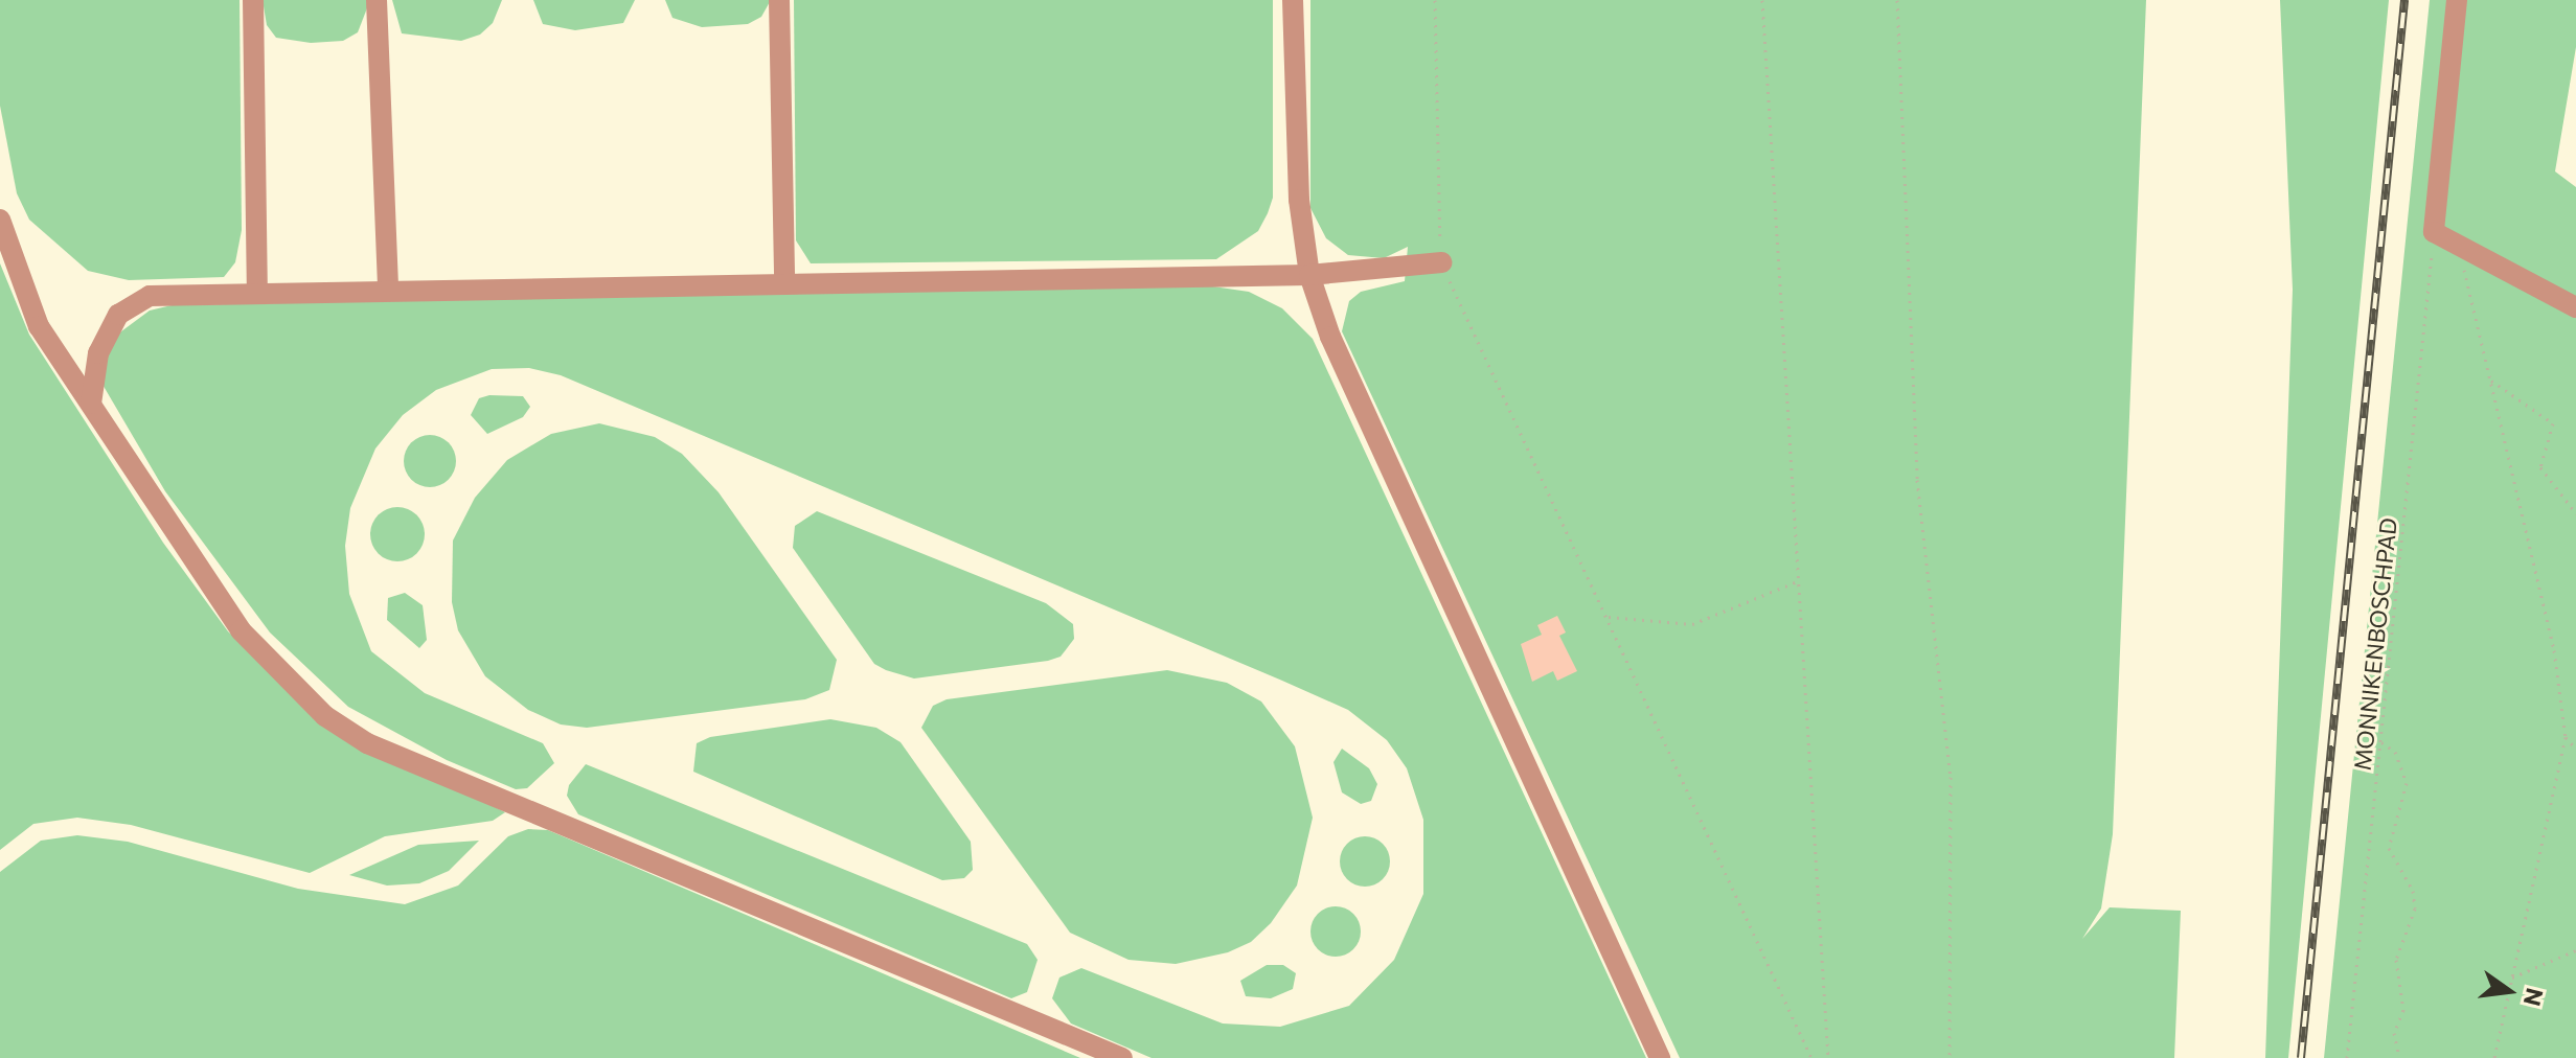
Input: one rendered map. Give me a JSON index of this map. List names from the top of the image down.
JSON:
{
  "streets": {
    "path": ["MONNIKENBOSCHPAD"]
  },
  "north": "right"
}
